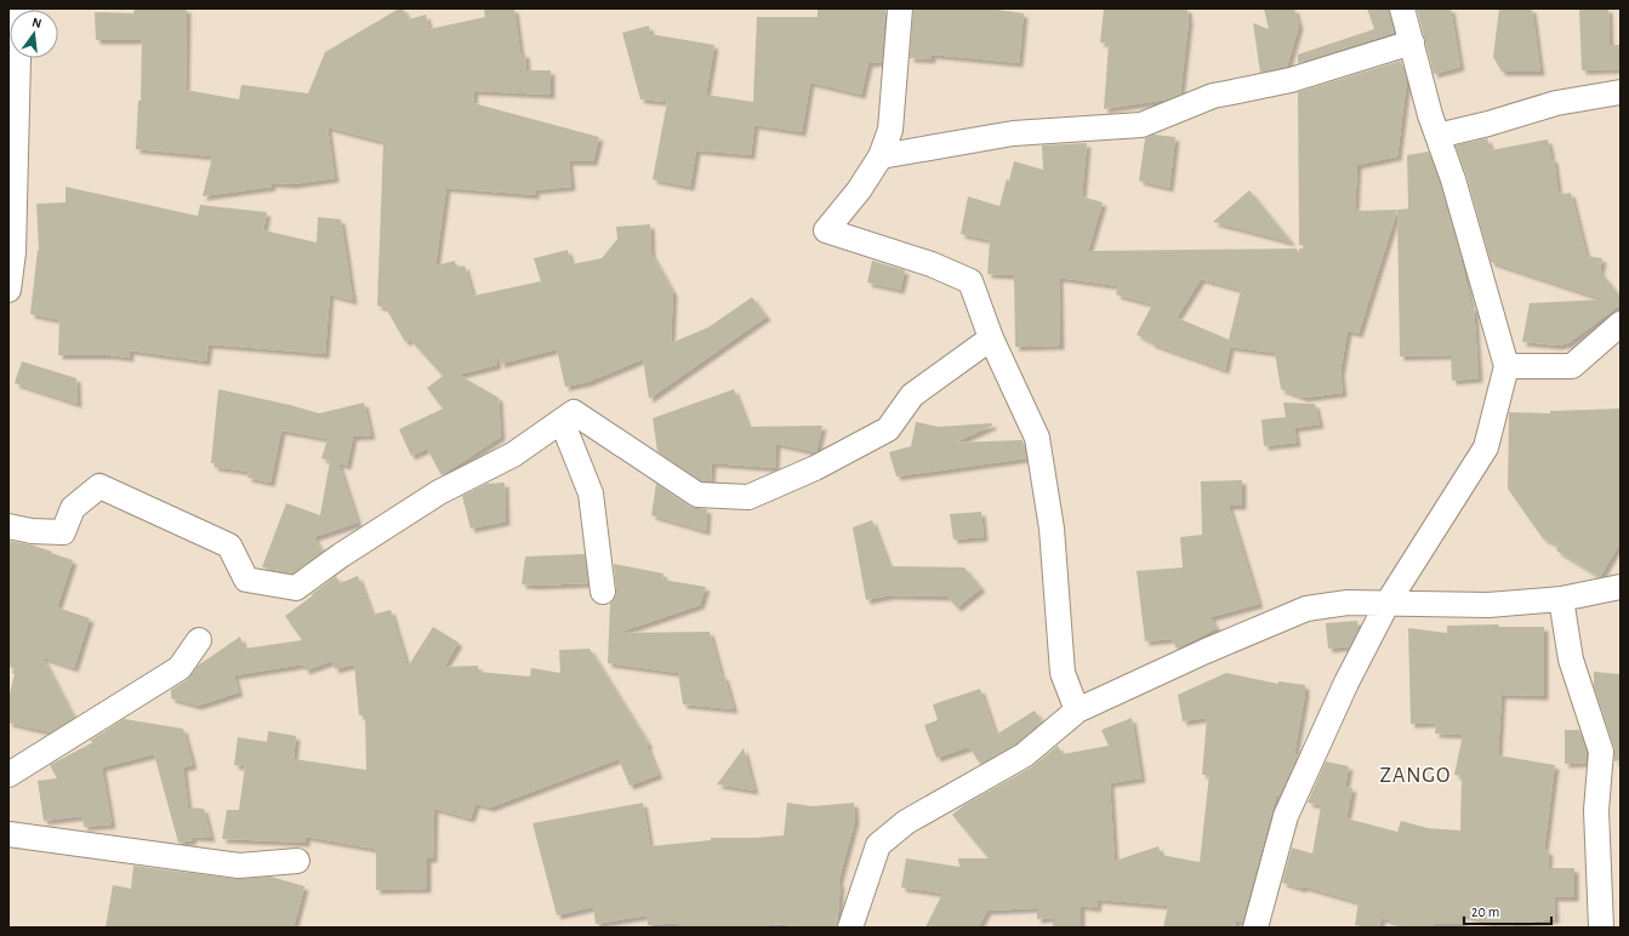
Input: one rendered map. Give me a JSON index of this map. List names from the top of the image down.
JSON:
{
  "districts": ["ZANGO"],
  "scale_bar": "20 m",
  "north": "top"
}
